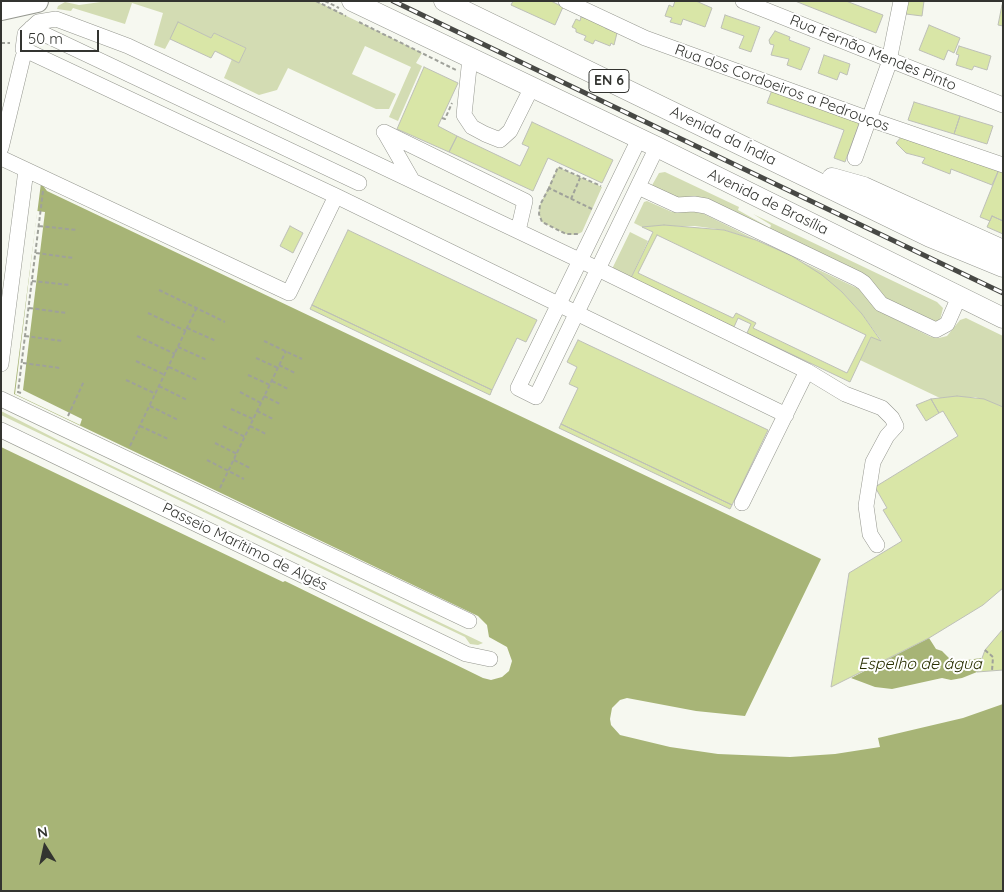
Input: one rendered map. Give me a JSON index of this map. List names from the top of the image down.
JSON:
{
  "streets": {
    "main road": ["EN 6", "Avenida da Índia", "Avenida de Brasília"],
    "street": ["Rua Fernão Mendes Pinto", "Rua dos Cordoeiros a Pedrouços", "Passeio Marítimo de Algés"]
  },
  "water": ["Espelho de água"],
  "scale_bar": "50 m",
  "north": "top"
}
